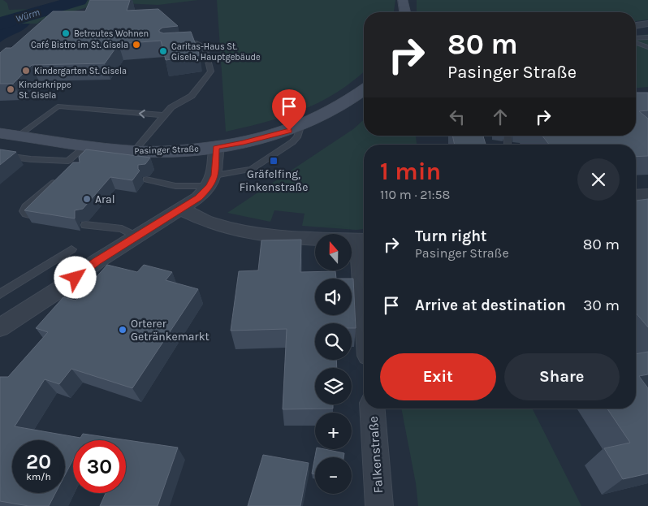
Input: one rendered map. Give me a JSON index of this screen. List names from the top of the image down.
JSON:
{
  "streets": {
    "main road": ["Pasinger Straße"],
    "street": ["Falkenstraße"]
  },
  "water": ["Würm"],
  "places": {
    "other": [
      "Betreutes Wohnen",
      "Café Bistro im St. Gisela",
      "Caritas-Haus St. Gisela, Hauptgebäude",
      "Kindergarten St. Gisela",
      "Kinderkrippe St. Gisela",
      "Aral",
      "Orterer Getränkemarkt"
    ],
    "transit": ["Gräfelfing, Finkenstraße"]
  },
  "north": "top",
  "page": {
    "turn": ["80 m", "Pasinger Straße"],
    "heading": ["1 min", "110 m · 21:58"],
    "list": [
      {
        "name": "Turn right",
        "note": "Pasinger Straße",
        "value": "80 m"
      },
      {
        "name": "Arrive at destination",
        "value": "30 m"
      }
    ],
    "map_buttons": ["+", "−"],
    "buttons": ["Exit", "Share"],
    "speed": "20 km/h",
    "limit": "30"
  }
}
